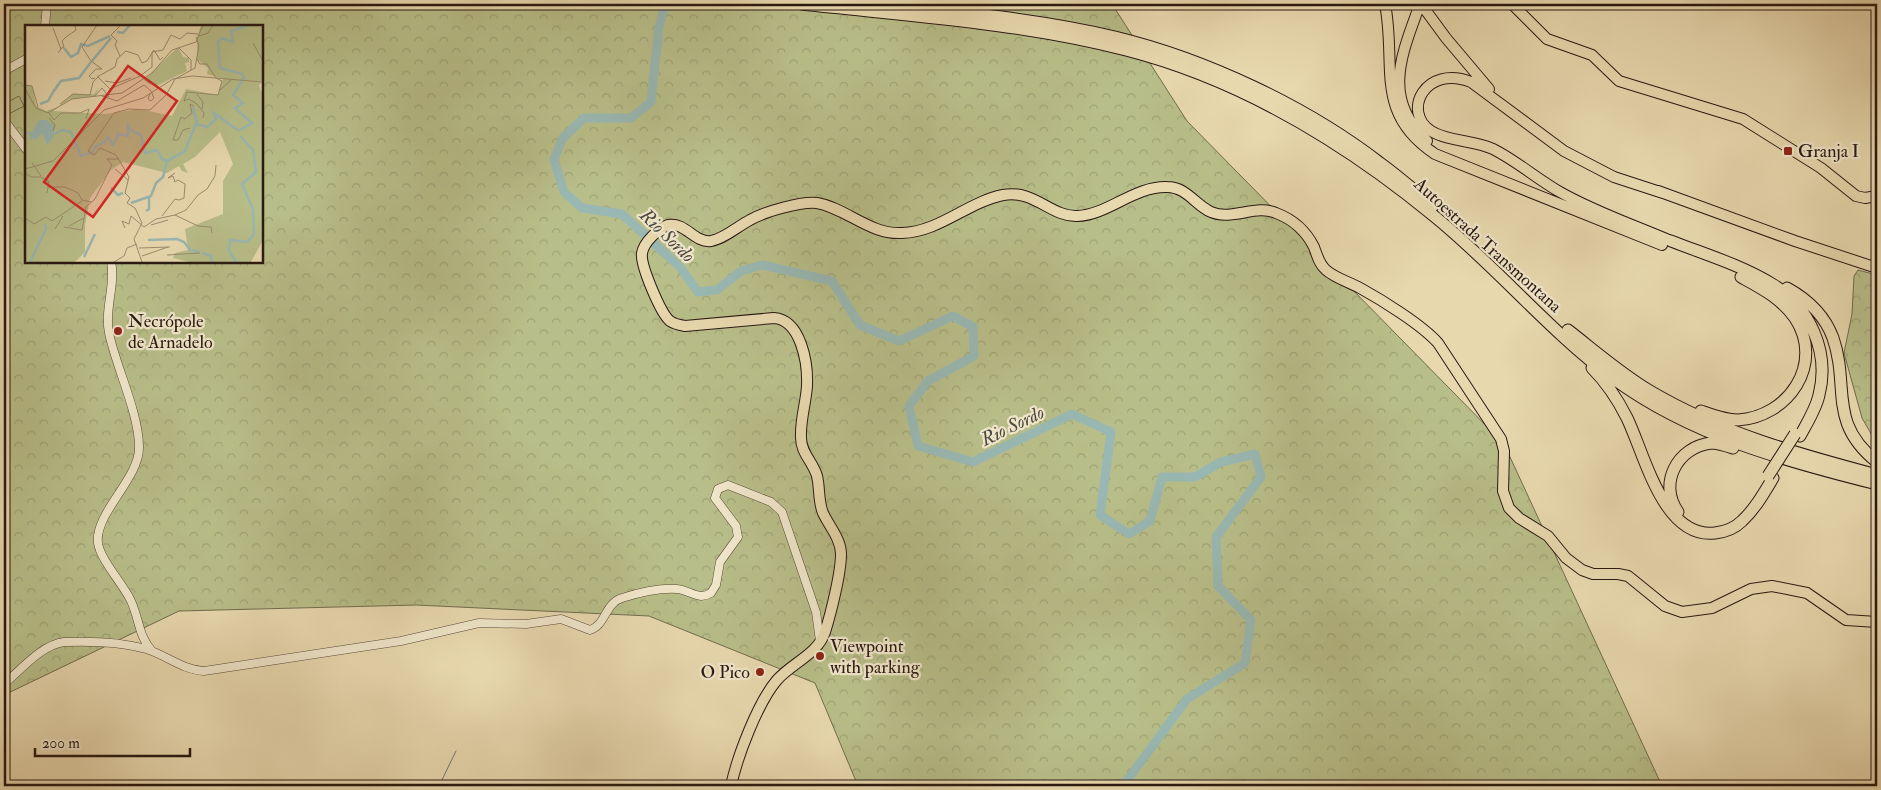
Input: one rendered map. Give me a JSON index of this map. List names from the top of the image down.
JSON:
{
  "streets": {
    "highway": ["Autoestrada Transmontana"]
  },
  "water": ["Rio Sordo"],
  "places": {
    "transit": ["Granja I"],
    "other": ["Necrópole de Arnadelo", "Viewpoint with parking", "O Pico"]
  },
  "scale_bar": "200 m"
}
